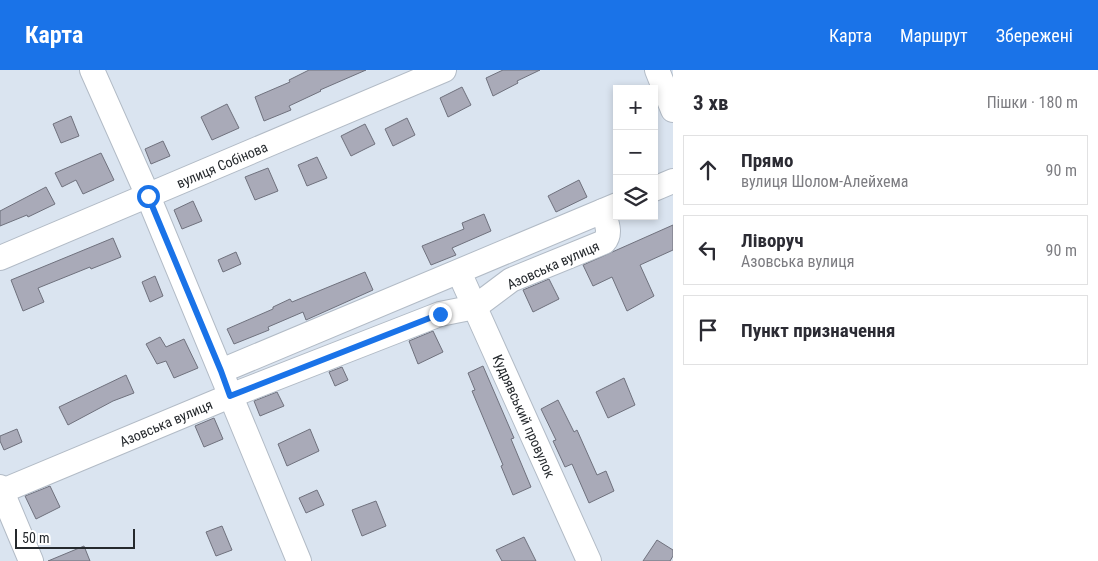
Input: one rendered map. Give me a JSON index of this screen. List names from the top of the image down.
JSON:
{
  "streets": {
    "street": ["вулиця Собінова", "Азовська вулиця", "Кудрявський провулок"]
  },
  "crossings": [
    ["Азовська вулиця", "Кудрявський провулок"]
  ],
  "scale_bar": "50 m",
  "page": {
    "header": "Карта",
    "nav": ["Карта", "Маршрут", "Збережені"],
    "heading": ["3 хв", "Пішки · 180 m"],
    "map_buttons": ["+", "−"],
    "list": [
      ["Прямо", "вулиця Шолом-Алейхема", "90 m"],
      ["Ліворуч", "Азовська вулиця", "90 m"],
      "Пункт призначення"
    ],
    "scale": "50 m"
  }
}
